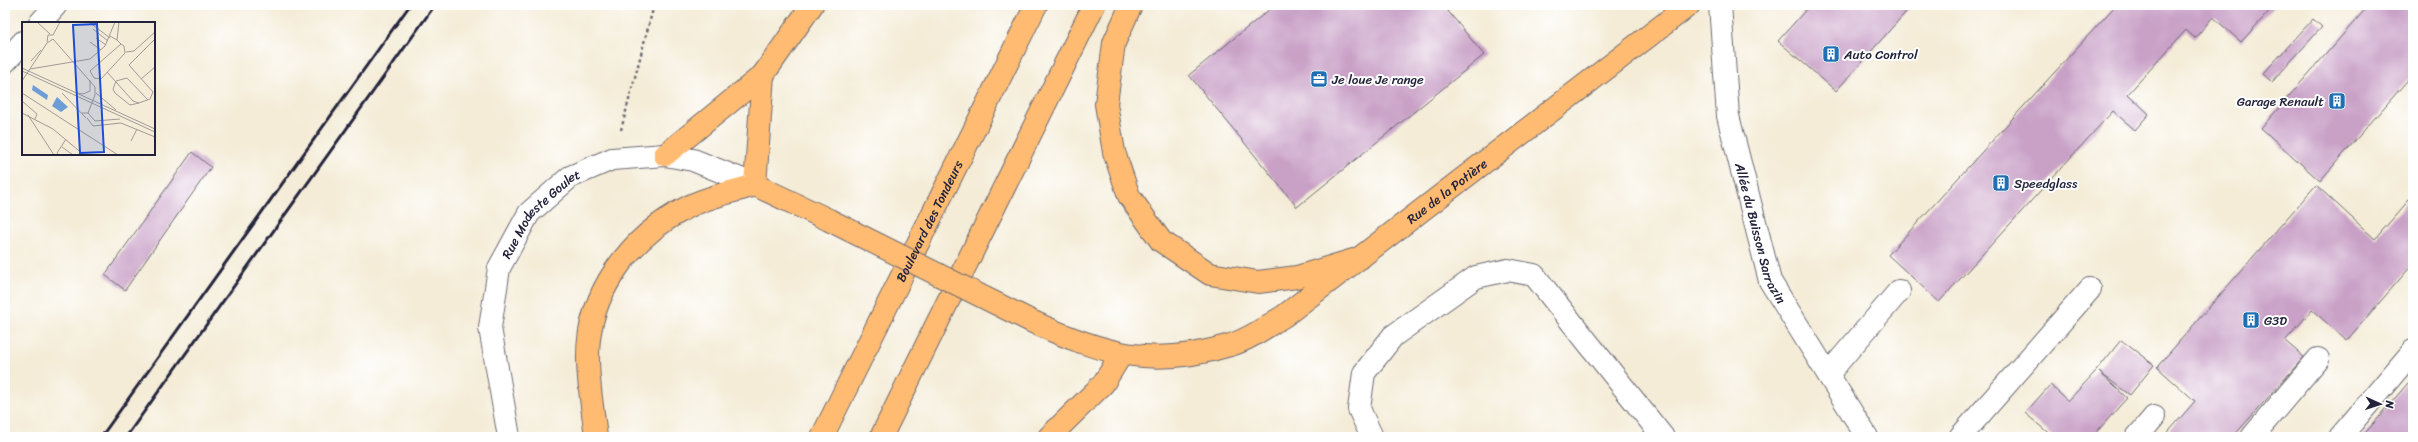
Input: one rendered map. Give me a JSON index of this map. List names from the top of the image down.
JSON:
{
  "streets": {
    "main road": ["Rue de la Potière", "Boulevard des Tondeurs"],
    "street": ["Rue Modeste Goulet", "Allée du Buisson Sarrazin"]
  },
  "crossings": [
    ["Rue de la Potière", "Rue Modeste Goulet"]
  ],
  "places": {
    "building": [
      "Auto Control",
      "Garage Renault",
      "Speedglass",
      "G3D"
    ],
    "office": ["Je loue Je range"]
  },
  "north": "right"
}
